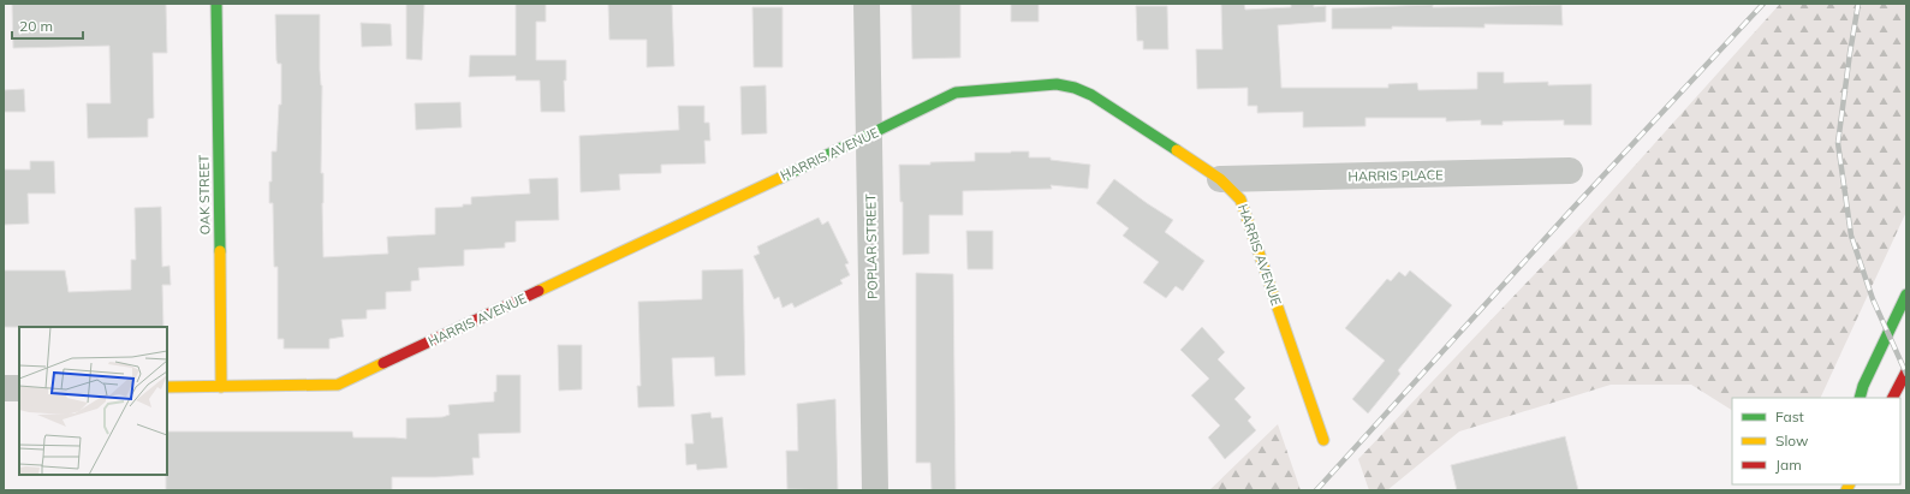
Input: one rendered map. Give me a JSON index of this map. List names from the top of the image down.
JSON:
{
  "streets": {
    "main road": ["HARRIS AVENUE", "OAK STREET"],
    "street": ["HARRIS PLACE", "POPLAR STREET"]
  },
  "crossings": [
    ["HARRIS AVENUE", "HARRIS PLACE"],
    ["HARRIS AVENUE", "OAK STREET"],
    ["HARRIS AVENUE", "POPLAR STREET"]
  ],
  "legend": ["Fast", "Slow", "Jam"],
  "scale_bar": "20 m"
}
